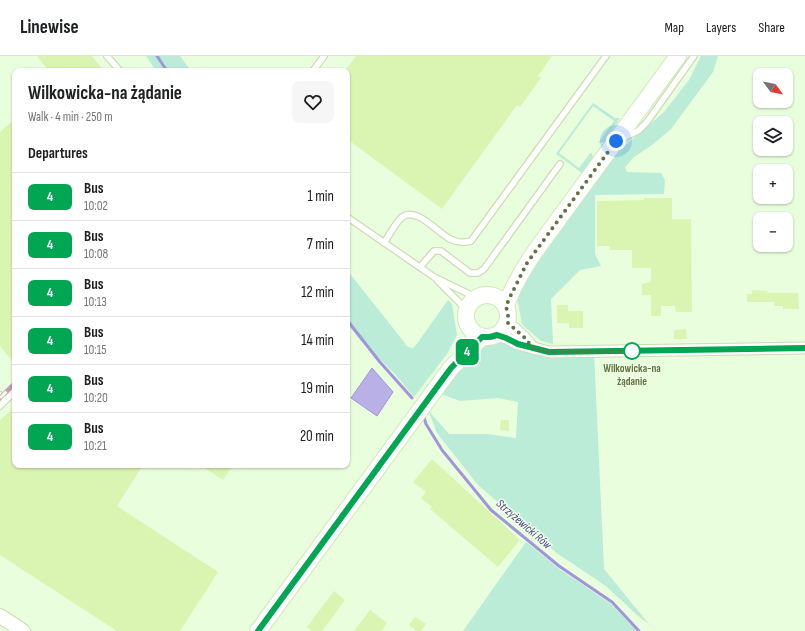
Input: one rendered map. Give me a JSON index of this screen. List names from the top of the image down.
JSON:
{
  "water": ["Strzyżewicki Rów"],
  "places": ["Wilkowicka-na żądanie"],
  "lines": ["bus line 4"],
  "north": "bottom right",
  "page": {
    "header": "Linewise",
    "nav": ["Map", "Layers", "Share"],
    "on_map": "4",
    "map_buttons": ["+", "−"],
    "heading": [
      ["Wilkowicka-na żądanie", "Walk · 4 min · 250 m"],
      "Departures"
    ],
    "list": [
      {
        "mark": "4",
        "name": "Bus",
        "note": "10:02",
        "value": "1 min"
      },
      {
        "mark": "4",
        "name": "Bus",
        "note": "10:08",
        "value": "7 min"
      },
      {
        "mark": "4",
        "name": "Bus",
        "note": "10:13",
        "value": "12 min"
      },
      {
        "mark": "4",
        "name": "Bus",
        "note": "10:15",
        "value": "14 min"
      },
      {
        "mark": "4",
        "name": "Bus",
        "note": "10:20",
        "value": "19 min"
      },
      {
        "mark": "4",
        "name": "Bus",
        "note": "10:21",
        "value": "20 min"
      }
    ]
  }
}
